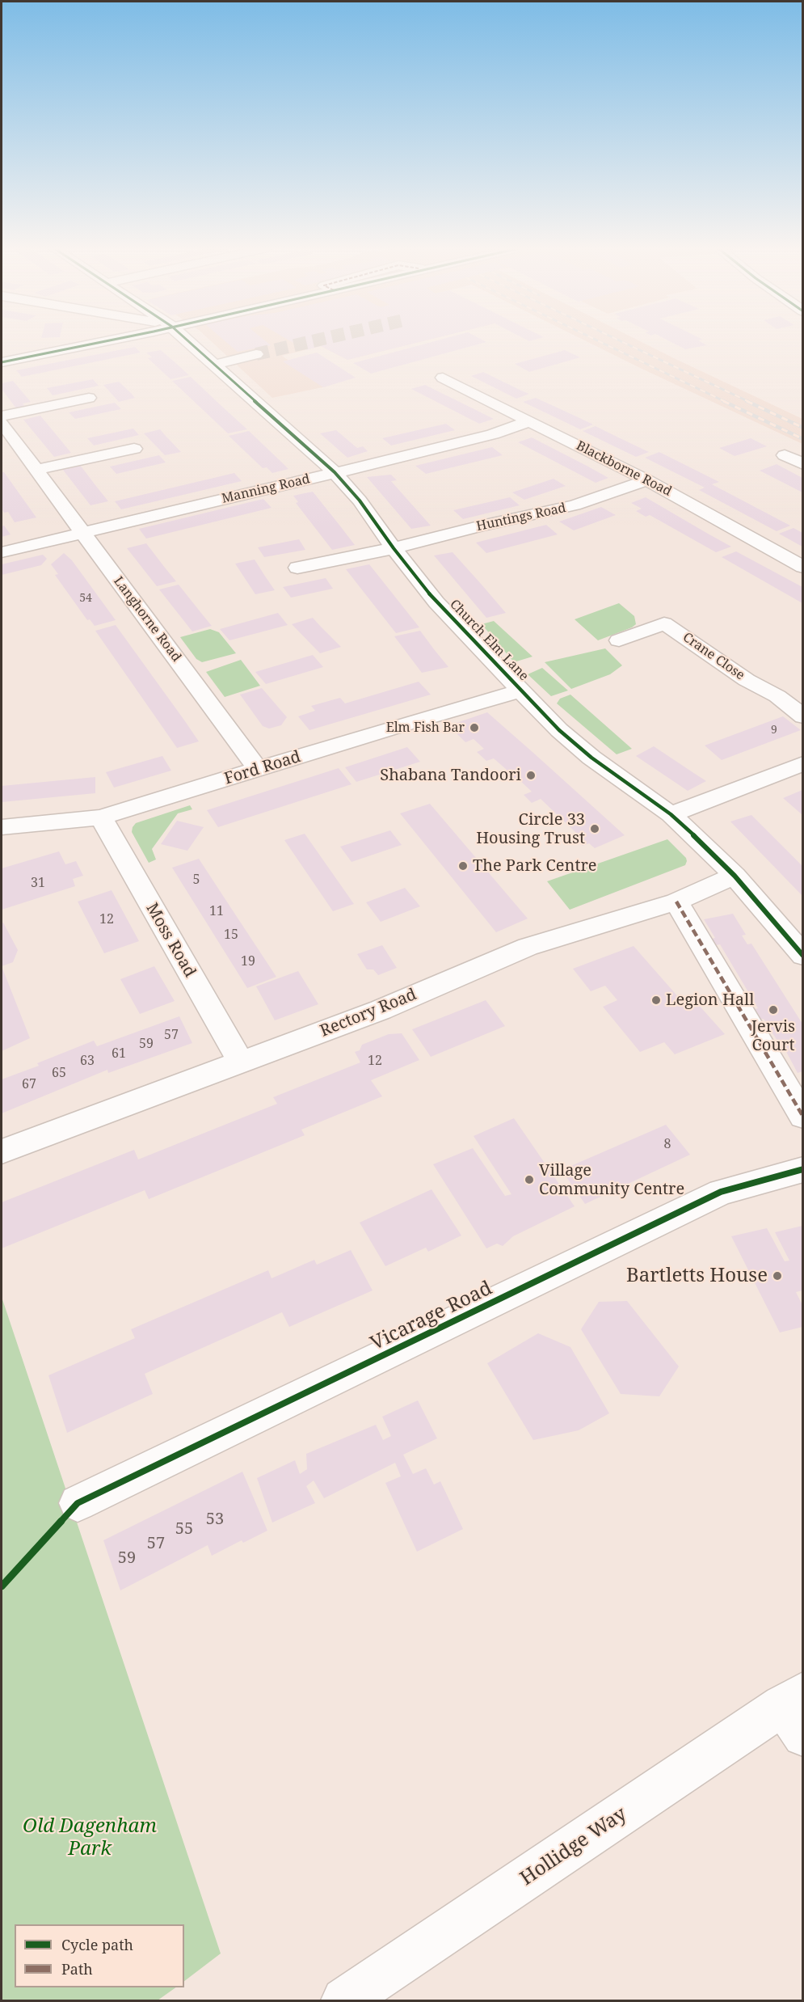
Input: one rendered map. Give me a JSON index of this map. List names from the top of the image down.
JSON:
{
  "streets": {
    "street": [
      "Blackborne Road",
      "Manning Road",
      "Huntings Road",
      "Langhorne Road",
      "Church Elm Lane",
      "Crane Close",
      "Ford Road",
      "Moss Road",
      "Rectory Road",
      "Vicarage Road",
      "Hollidge Way"
    ]
  },
  "crossings": [
    ["Blackborne Road", "Manning Road"],
    ["Blackborne Road", "Huntings Road"],
    ["Manning Road", "Langhorne Road"],
    ["Manning Road", "Church Elm Lane"],
    ["Huntings Road", "Church Elm Lane"],
    ["Langhorne Road", "Ford Road"],
    ["Church Elm Lane", "Ford Road"],
    ["Church Elm Lane", "Rectory Road"],
    ["Ford Road", "Moss Road"],
    ["Moss Road", "Rectory Road"]
  ],
  "parks": ["Old Dagenham Park"],
  "places": [
    "Elm Fish Bar",
    "Shabana Tandoori",
    "Circle 33 Housing Trust",
    "The Park Centre",
    "Legion Hall",
    "Jervis Court",
    "Village Community Centre",
    "Bartletts House"
  ],
  "house_numbers": [
    "54",
    "9",
    "5",
    "31",
    "11",
    "12",
    "15",
    "19",
    "57",
    "59",
    "61",
    "63",
    "12",
    "65",
    "67",
    "8",
    "53",
    "55",
    "57",
    "59"
  ],
  "legend": ["Cycle path", "Path"]
}
